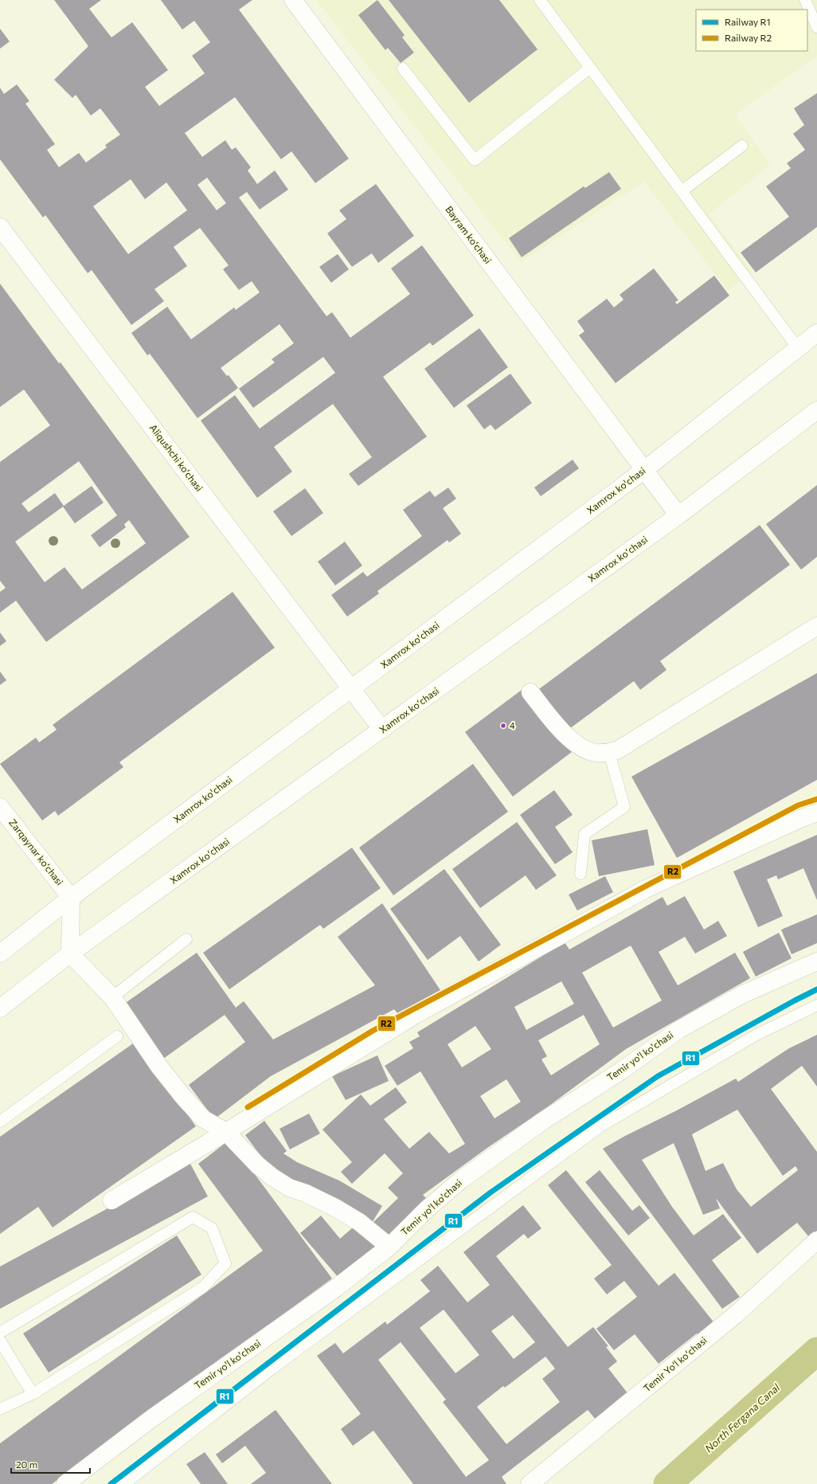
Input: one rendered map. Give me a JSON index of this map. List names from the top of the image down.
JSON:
{
  "streets": {
    "street": [
      "Bayram ko‘chasi",
      "Aliqushchi ko‘chasi",
      "Xamrox ko'chasi",
      "Xamrox koʻchasi",
      "Zarqaynar ko‘chasi",
      "Temir yo'l ko'chasi",
      "Temir Yoʻl koʻchasi"
    ]
  },
  "crossings": [
    ["Bayram ko‘chasi", "Xamrox ko'chasi"],
    ["Bayram ko‘chasi", "Xamrox koʻchasi"],
    ["Aliqushchi ko‘chasi", "Xamrox ko'chasi"],
    ["Aliqushchi ko‘chasi", "Xamrox koʻchasi"],
    ["Xamrox ko'chasi", "Zarqaynar ko‘chasi"]
  ],
  "water": ["North Fergana Canal"],
  "places": ["4"],
  "lines": ["rail line R2", "rail line R1"],
  "legend": ["Railway R1", "Railway R2"],
  "scale_bar": "20 m"
}
